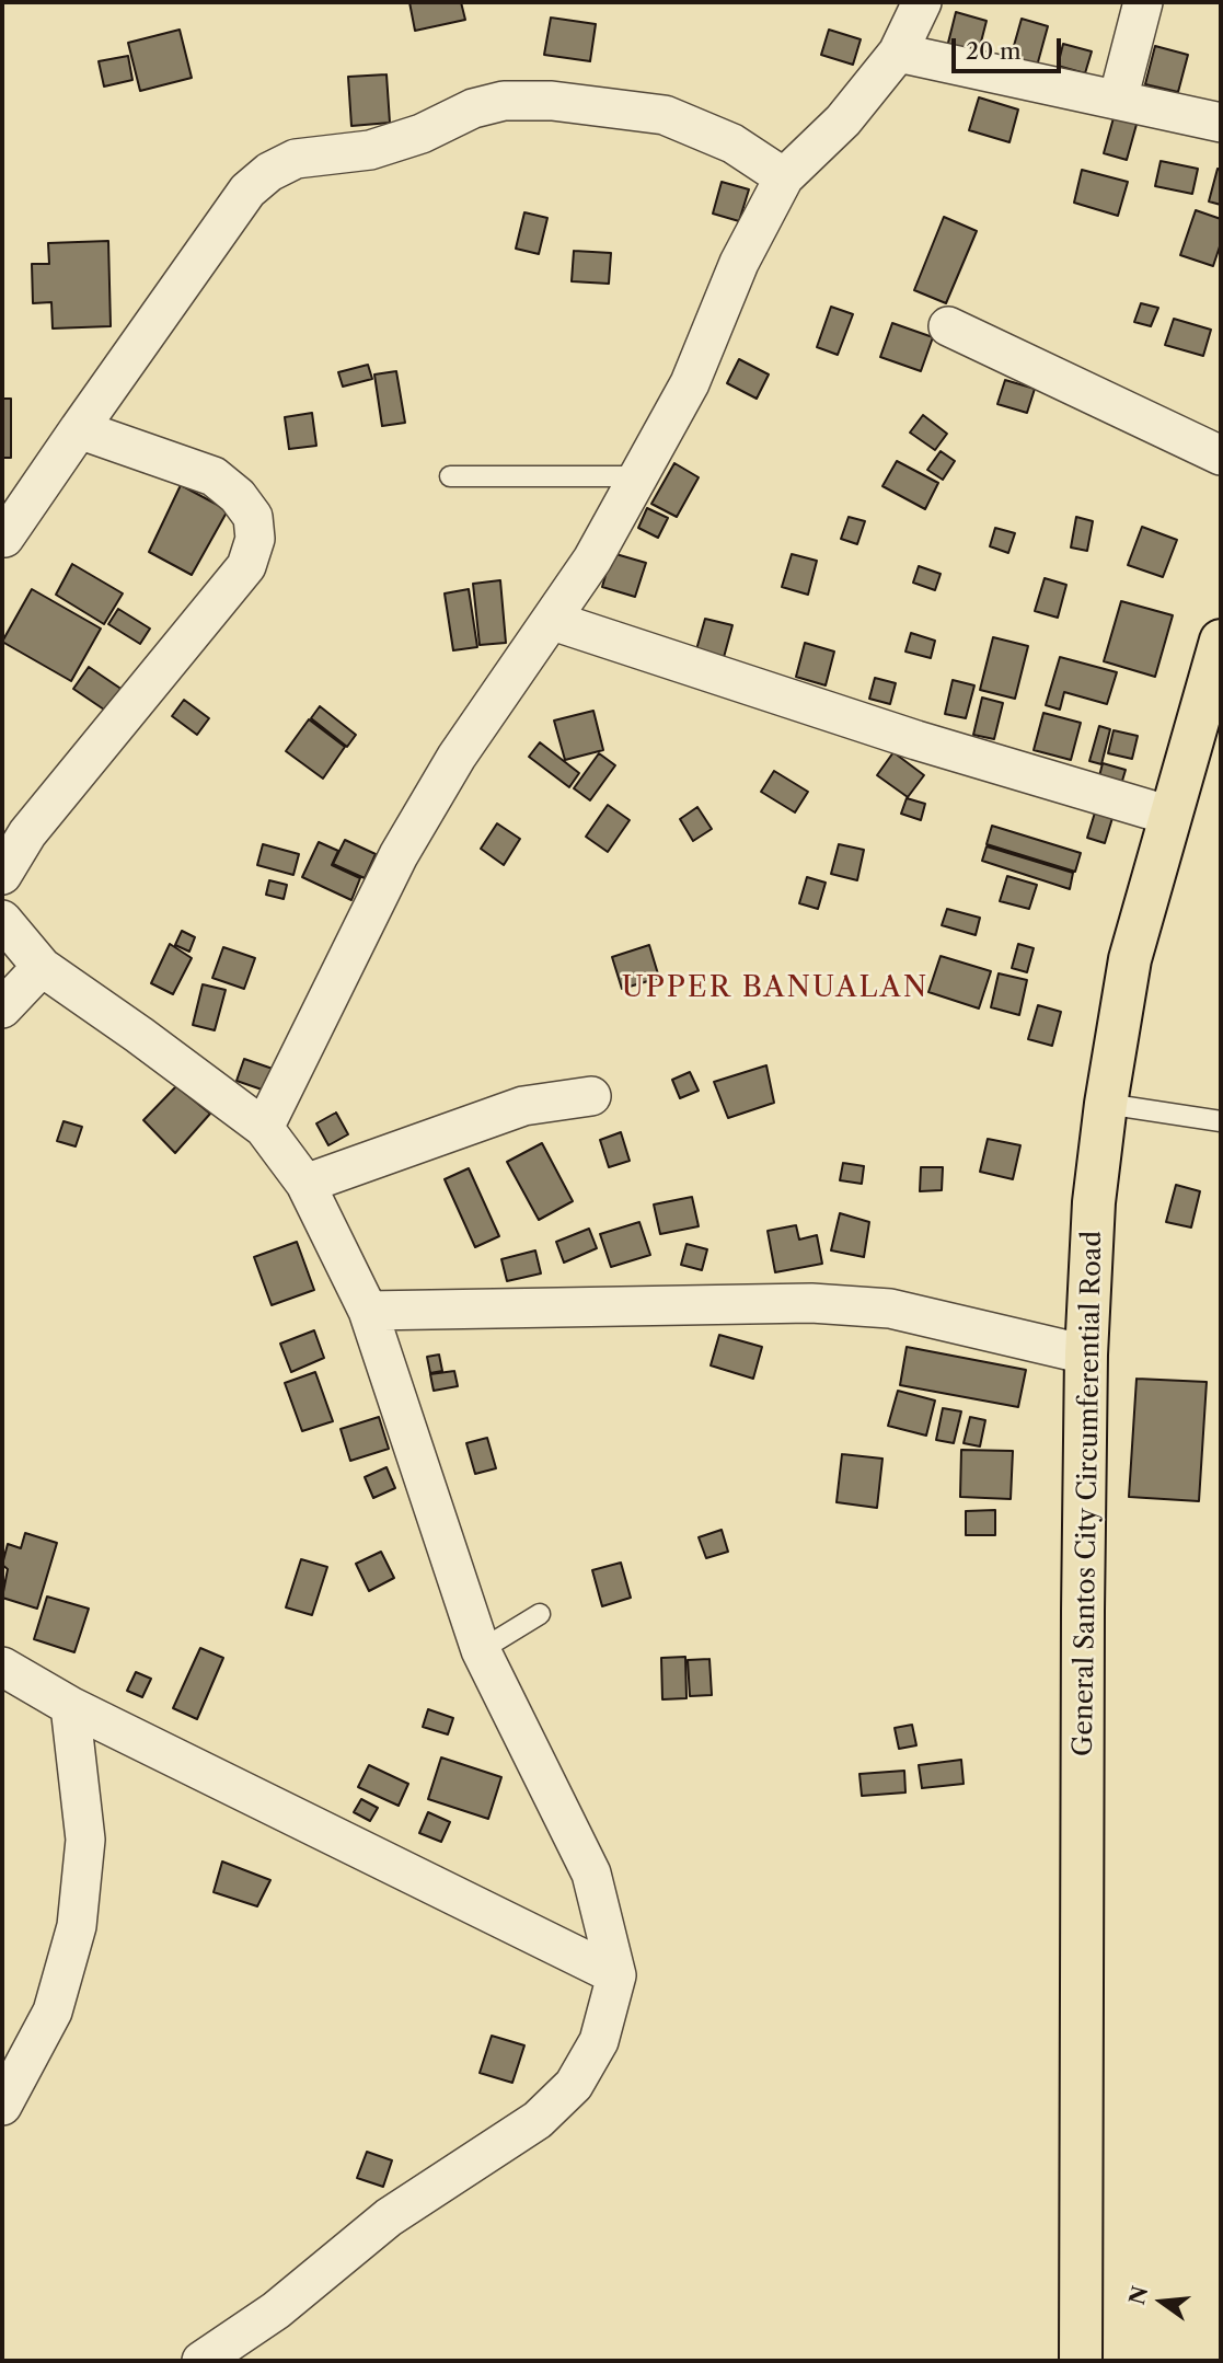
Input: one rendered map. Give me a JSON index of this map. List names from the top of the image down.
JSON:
{
  "streets": {
    "main road": ["General Santos City Circumferential Road"]
  },
  "districts": ["UPPER BANUALAN"],
  "scale_bar": "20 m",
  "north": "left"
}
